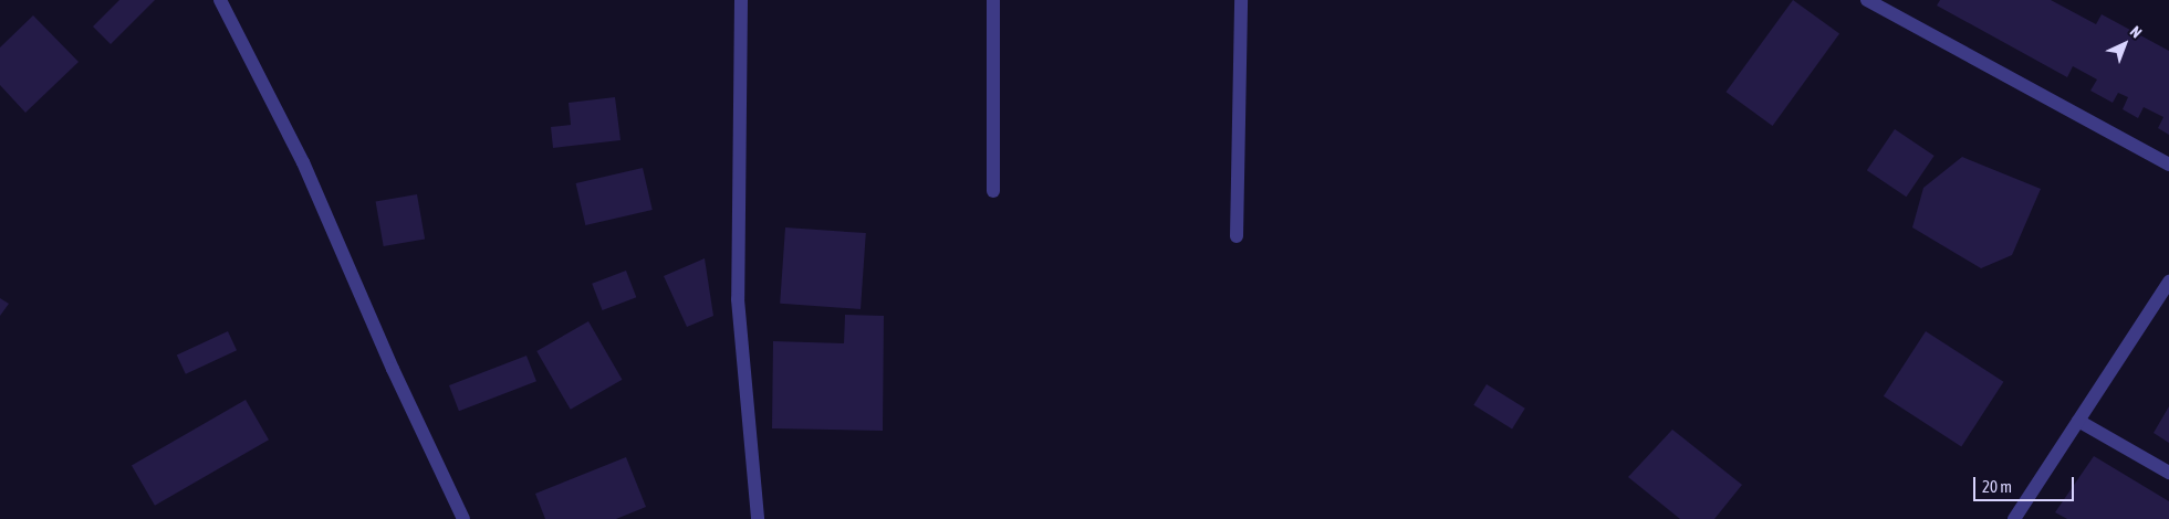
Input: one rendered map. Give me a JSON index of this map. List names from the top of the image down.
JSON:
{
  "scale_bar": "20 m",
  "north": "top right"
}
